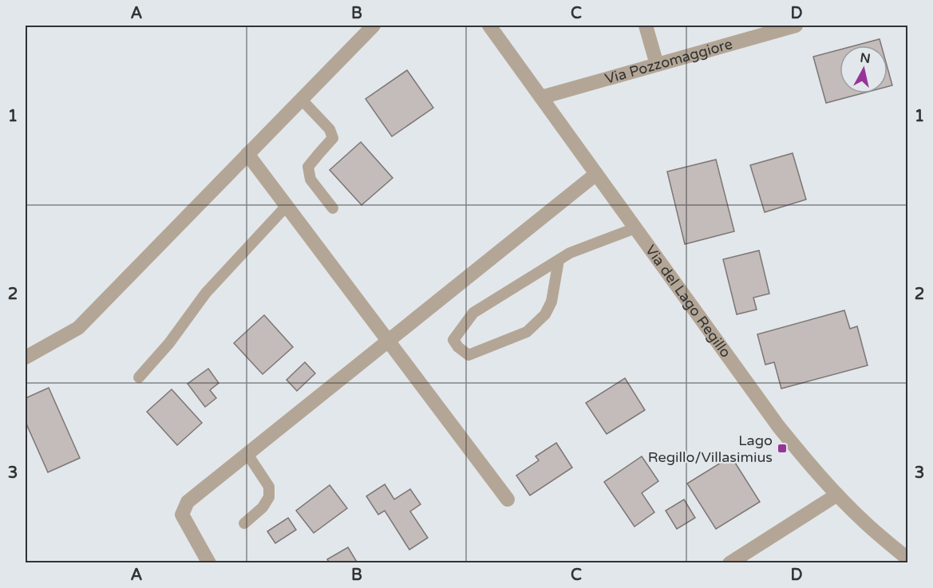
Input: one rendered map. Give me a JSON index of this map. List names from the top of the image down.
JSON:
{
  "streets": {
    "street": ["Via Pozzomaggiore", "Via del Lago Regillo"]
  },
  "crossings": [
    ["Via Pozzomaggiore", "Via del Lago Regillo"]
  ],
  "places": {
    "transit": ["Lago Regillo/Villasimius"]
  },
  "north": "top",
  "grid": {
    "columns": [
      "A",
      "B",
      "C",
      "D"
    ],
    "rows": ["1", "2", "3"]
  }
}
